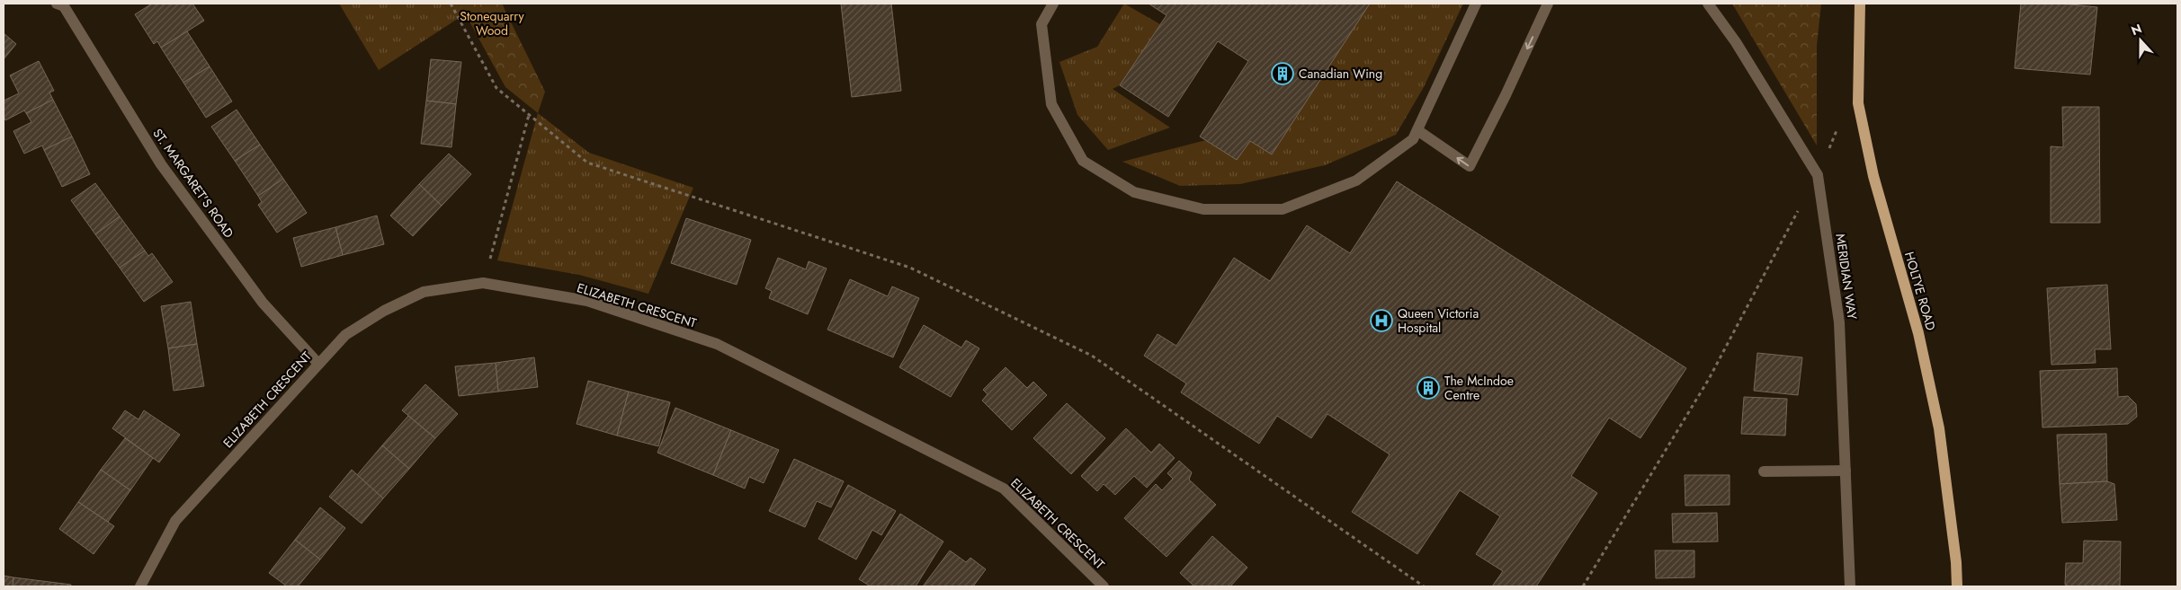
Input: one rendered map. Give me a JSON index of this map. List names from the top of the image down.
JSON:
{
  "streets": {
    "main road": ["HOLTYE ROAD"],
    "street": ["ST. MARGARET'S ROAD", "MERIDIAN WAY", "ELIZABETH CRESCENT"]
  },
  "crossings": [
    ["ST. MARGARET'S ROAD", "ELIZABETH CRESCENT"]
  ],
  "parks": ["Stonequarry Wood"],
  "places": {
    "building": ["Canadian Wing", "The McIndoe Centre"],
    "hospital": ["Queen Victoria Hospital"]
  },
  "north": "top"
}
